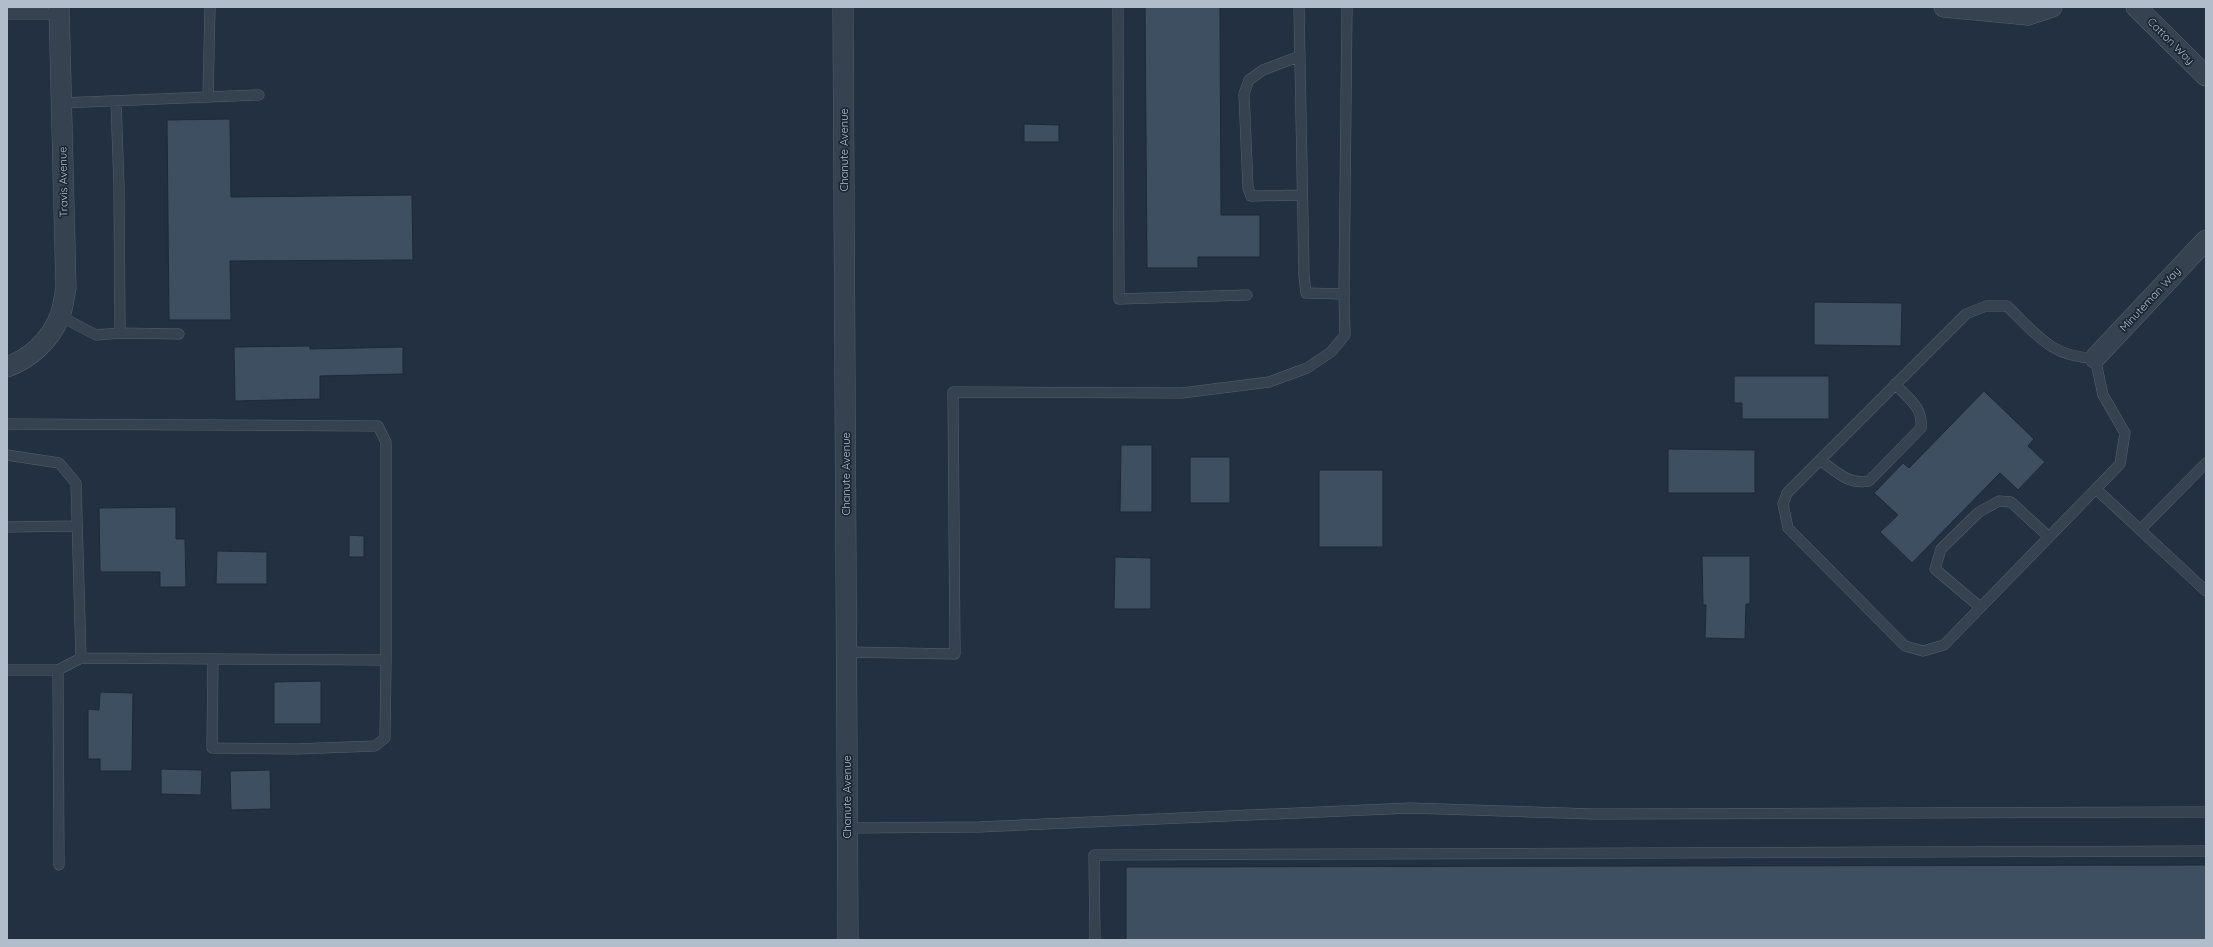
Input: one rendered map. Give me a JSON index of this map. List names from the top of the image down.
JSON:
{
  "streets": {
    "street": [
      "Catton Way",
      "Chanute Avenue",
      "Travis Avenue",
      "Minuteman Way"
    ]
  }
}
